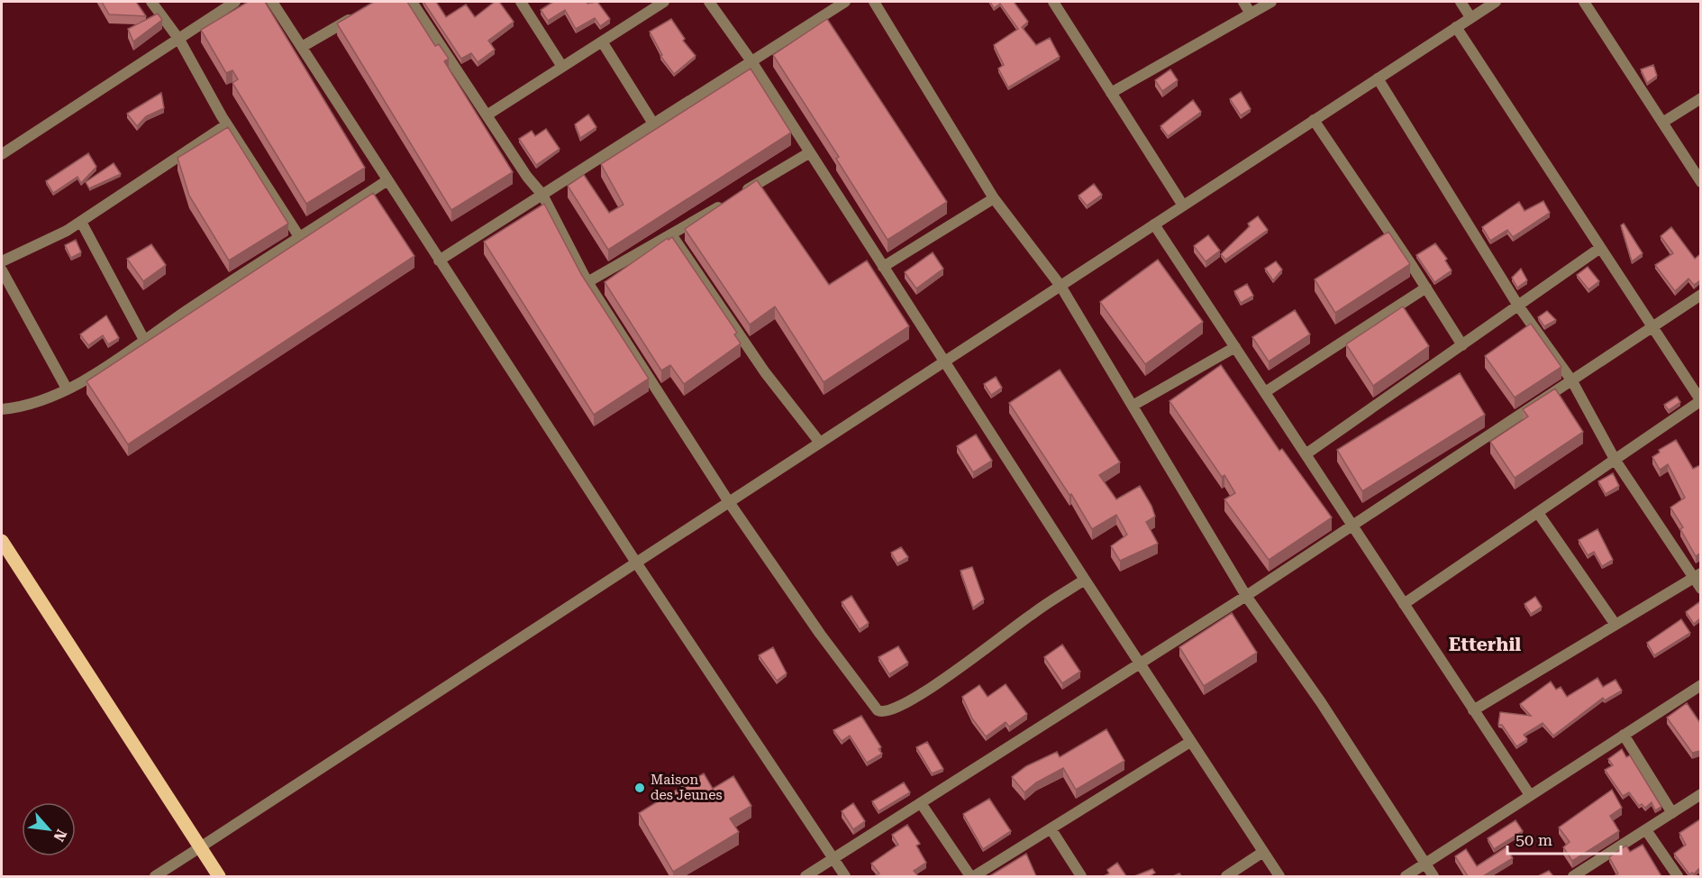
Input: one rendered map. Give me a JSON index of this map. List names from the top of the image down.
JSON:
{
  "districts": ["Etterhil"],
  "places": ["Maison des Jeunes"],
  "scale_bar": "50 m",
  "north": "bottom right"
}
